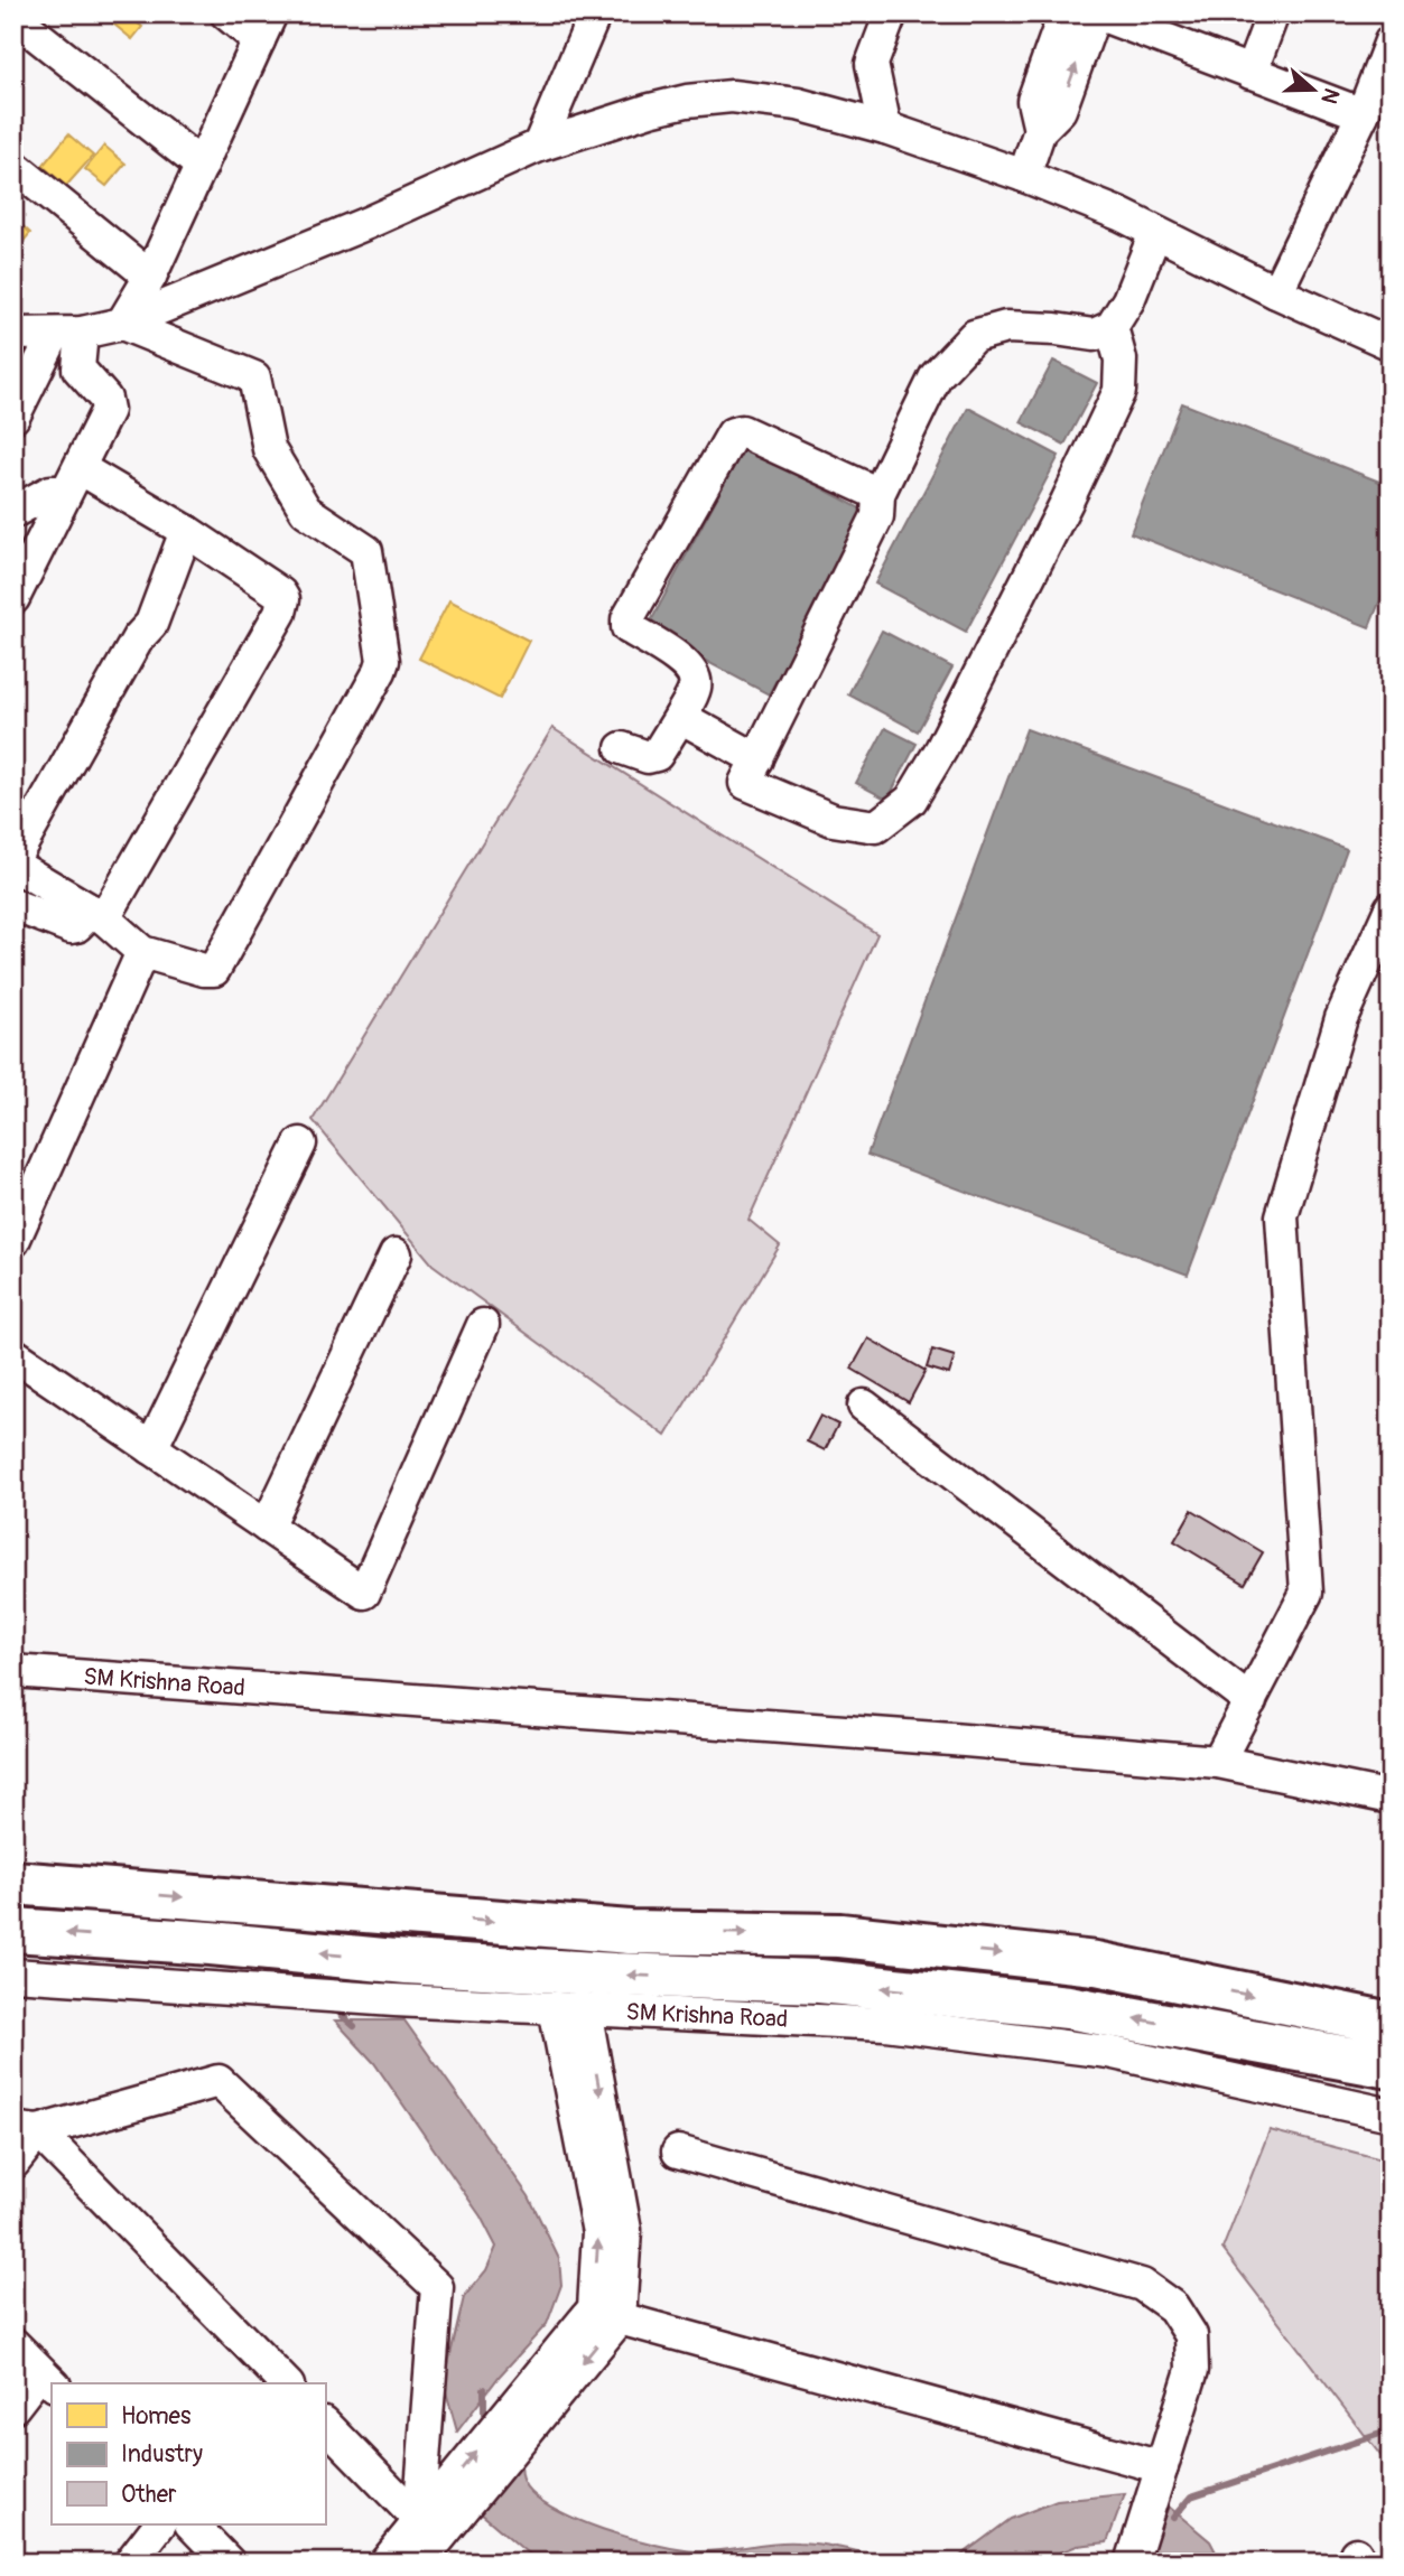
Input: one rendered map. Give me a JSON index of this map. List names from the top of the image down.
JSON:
{
  "streets": {
    "highway": ["SM Krishna Road"]
  },
  "legend": ["Homes", "Industry", "Other"],
  "north": "right"
}
